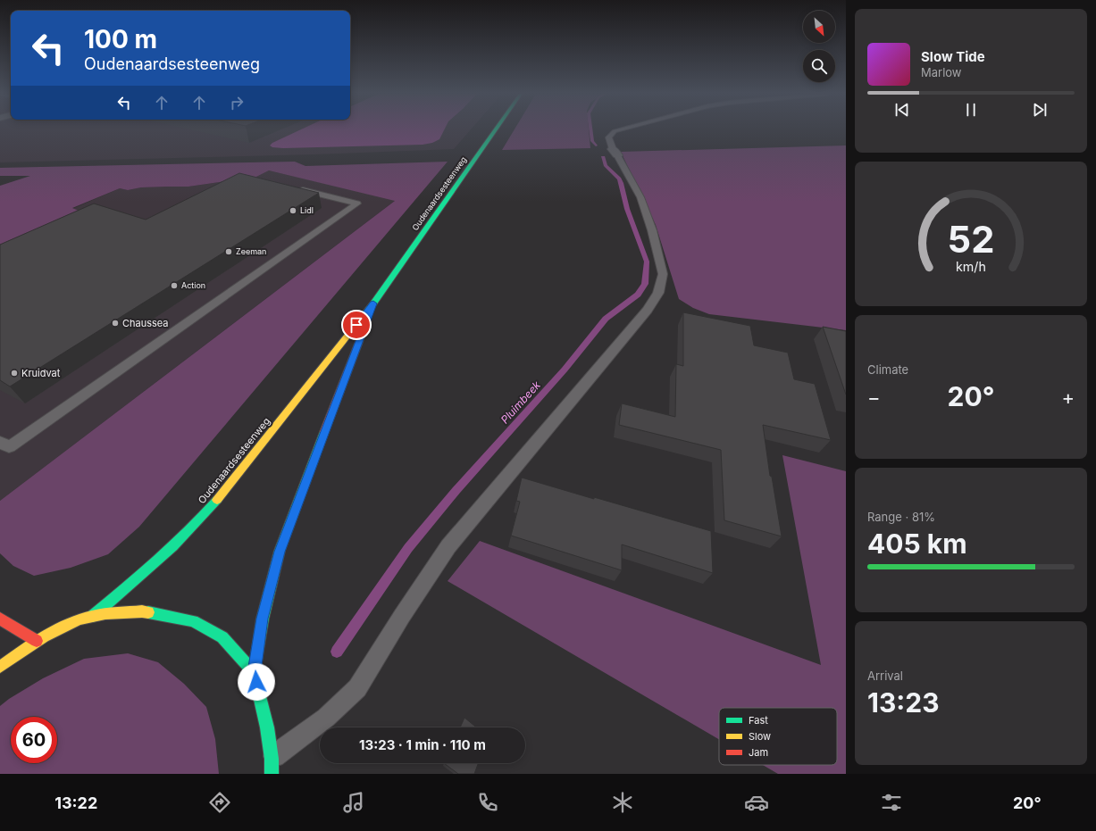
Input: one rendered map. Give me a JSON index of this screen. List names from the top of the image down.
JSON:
{
  "streets": {
    "main road": ["Oudenaardsesteenweg"]
  },
  "water": ["Pluimbeek"],
  "places": [
    "Lidl",
    "Zeeman",
    "Action",
    "Chaussea",
    "Kruidvat"
  ],
  "legend": ["Fast", "Slow", "Jam"],
  "north": "bottom right",
  "page": {
    "turn": ["100 m", "Oudenaardsesteenweg"],
    "song": ["Slow Tide", "Marlow"],
    "tile": [
      "Climate",
      ["Range · 81%", "405 km"],
      ["Arrival", "13:23"]
    ],
    "heat": ["−", "20°", "+"],
    "limit": "60",
    "trip": "13:23 · 1 min · 110 m",
    "tabs": ["13:22", "20°"],
    "gauge": ["52", "km/h"]
  }
}
